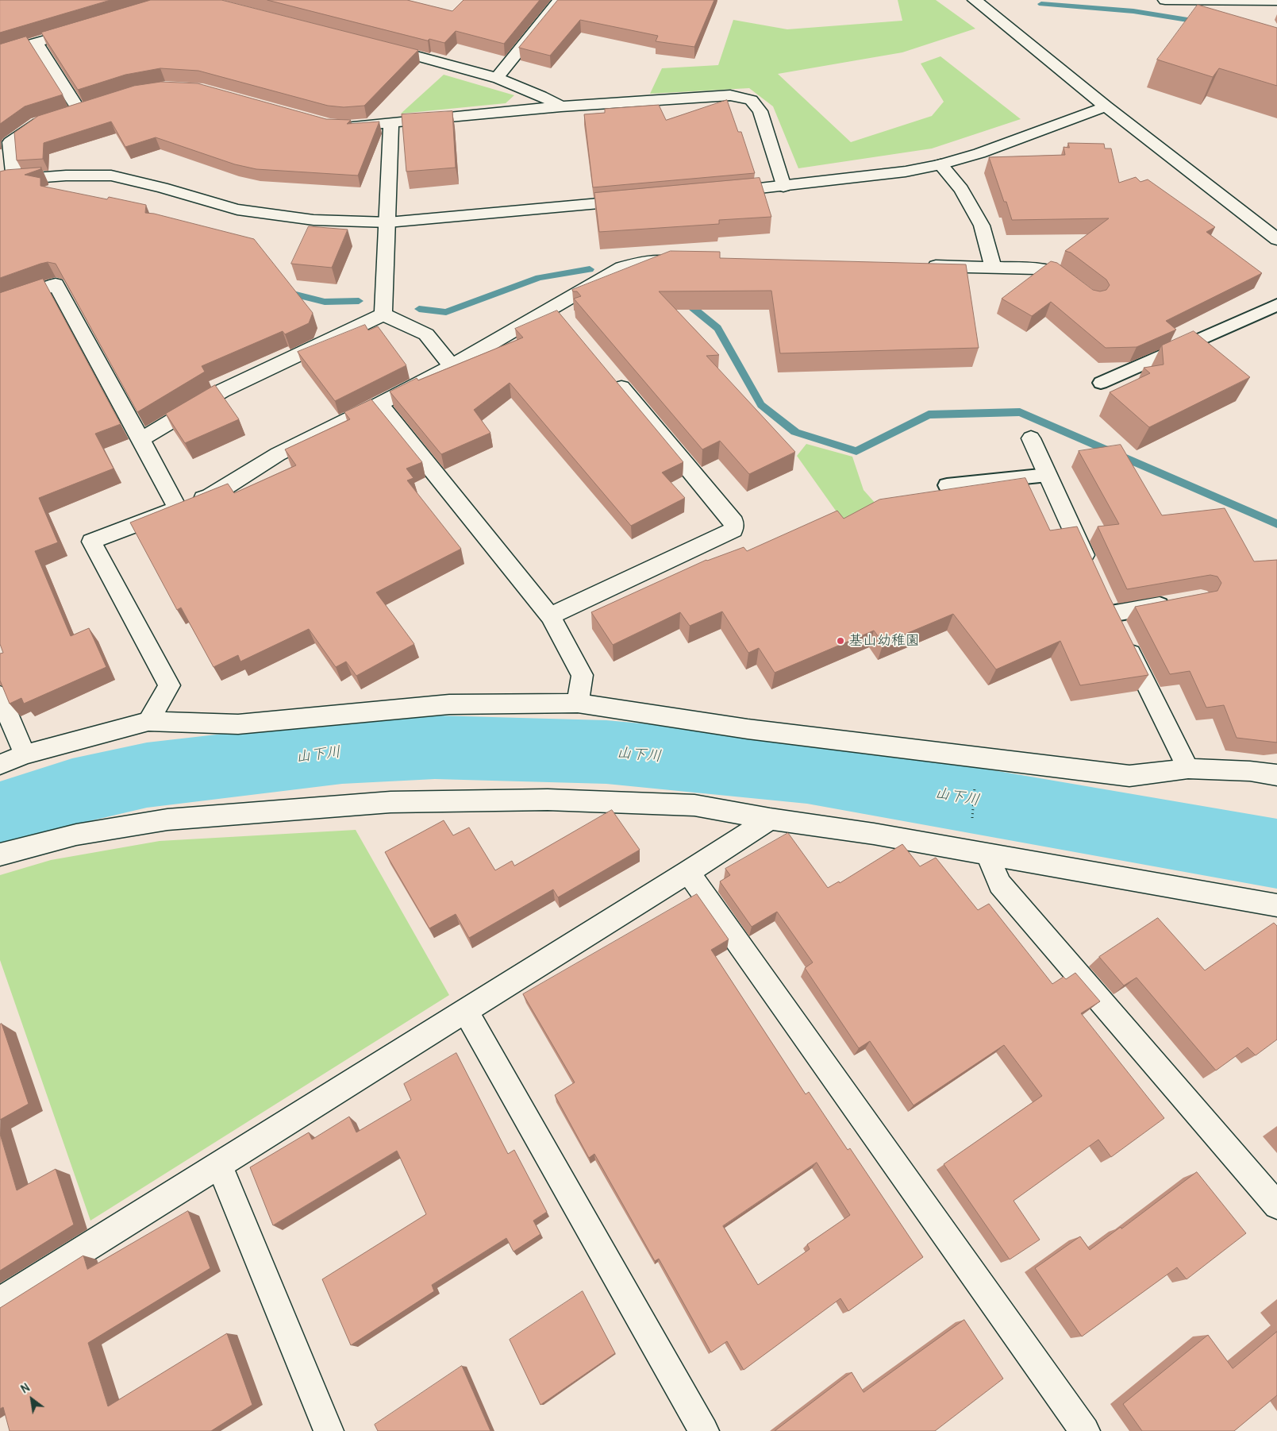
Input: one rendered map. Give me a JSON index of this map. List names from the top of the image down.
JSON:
{
  "water": ["山下川"],
  "places": ["基山幼稚園"],
  "north": "top left"
}
